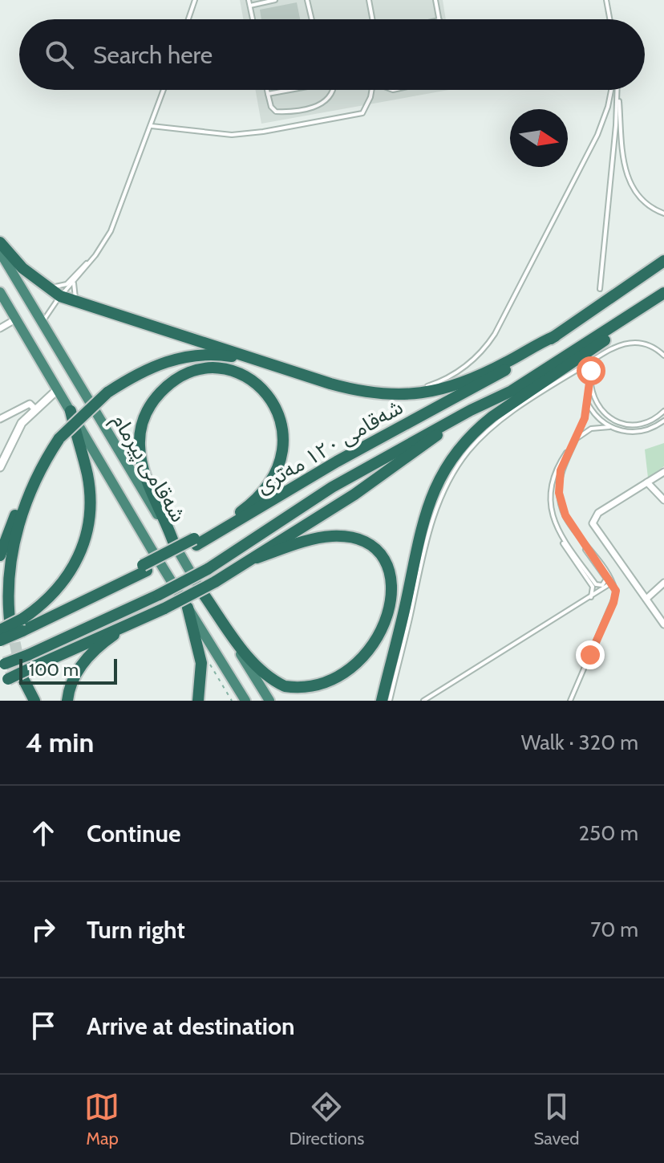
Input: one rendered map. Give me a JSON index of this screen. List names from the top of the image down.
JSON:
{
  "streets": {
    "highway": ["شەقامی ١٢٠ مەتری", "شەقامی پیرمام"]
  },
  "scale_bar": "100 m",
  "north": "right",
  "page": {
    "search": "Search here",
    "scale": "100 m",
    "heading": ["4 min", "Walk · 320 m"],
    "list": [
      ["Continue", "250 m"],
      ["Turn right", "70 m"],
      "Arrive at destination"
    ],
    "nav": ["Map", "Directions", "Saved"]
  }
}
